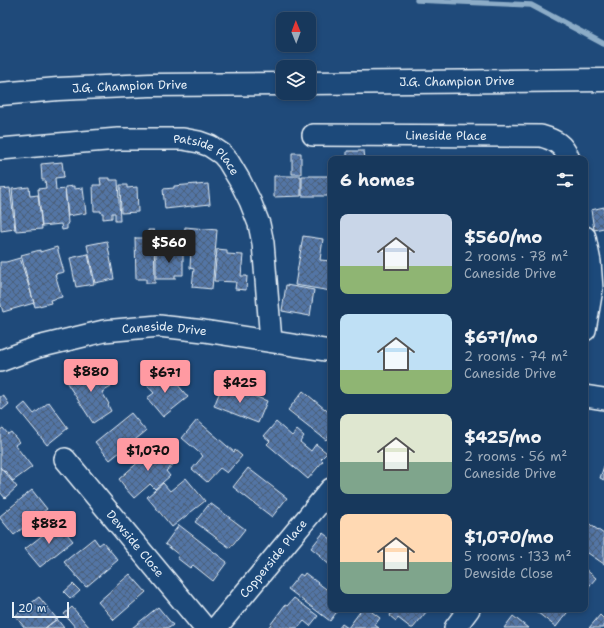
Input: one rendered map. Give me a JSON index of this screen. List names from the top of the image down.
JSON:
{
  "streets": {
    "main road": ["J.G. Champion Drive"],
    "street": [
      "Lineside Place",
      "Patside Place",
      "Caneside Drive",
      "Dewside Close",
      "Copperside Place"
    ]
  },
  "crossings": [
    ["Patside Place", "Caneside Drive"]
  ],
  "scale_bar": "20 m",
  "north": "top",
  "page": {
    "heading": "6 homes",
    "list": [
      {
        "name": "$560/mo",
        "note": "2 rooms · 78 m² · Caneside Drive"
      },
      {
        "name": "$671/mo",
        "note": "2 rooms · 74 m² · Caneside Drive"
      },
      {
        "name": "$425/mo",
        "note": "2 rooms · 56 m² · Caneside Drive"
      },
      {
        "name": "$1,070/mo",
        "note": "5 rooms · 133 m² · Dewside Close"
      }
    ],
    "price": [
      "$560",
      "$880",
      "$671",
      "$425",
      "$1,070",
      "$882"
    ],
    "scale": "20 m"
  }
}
